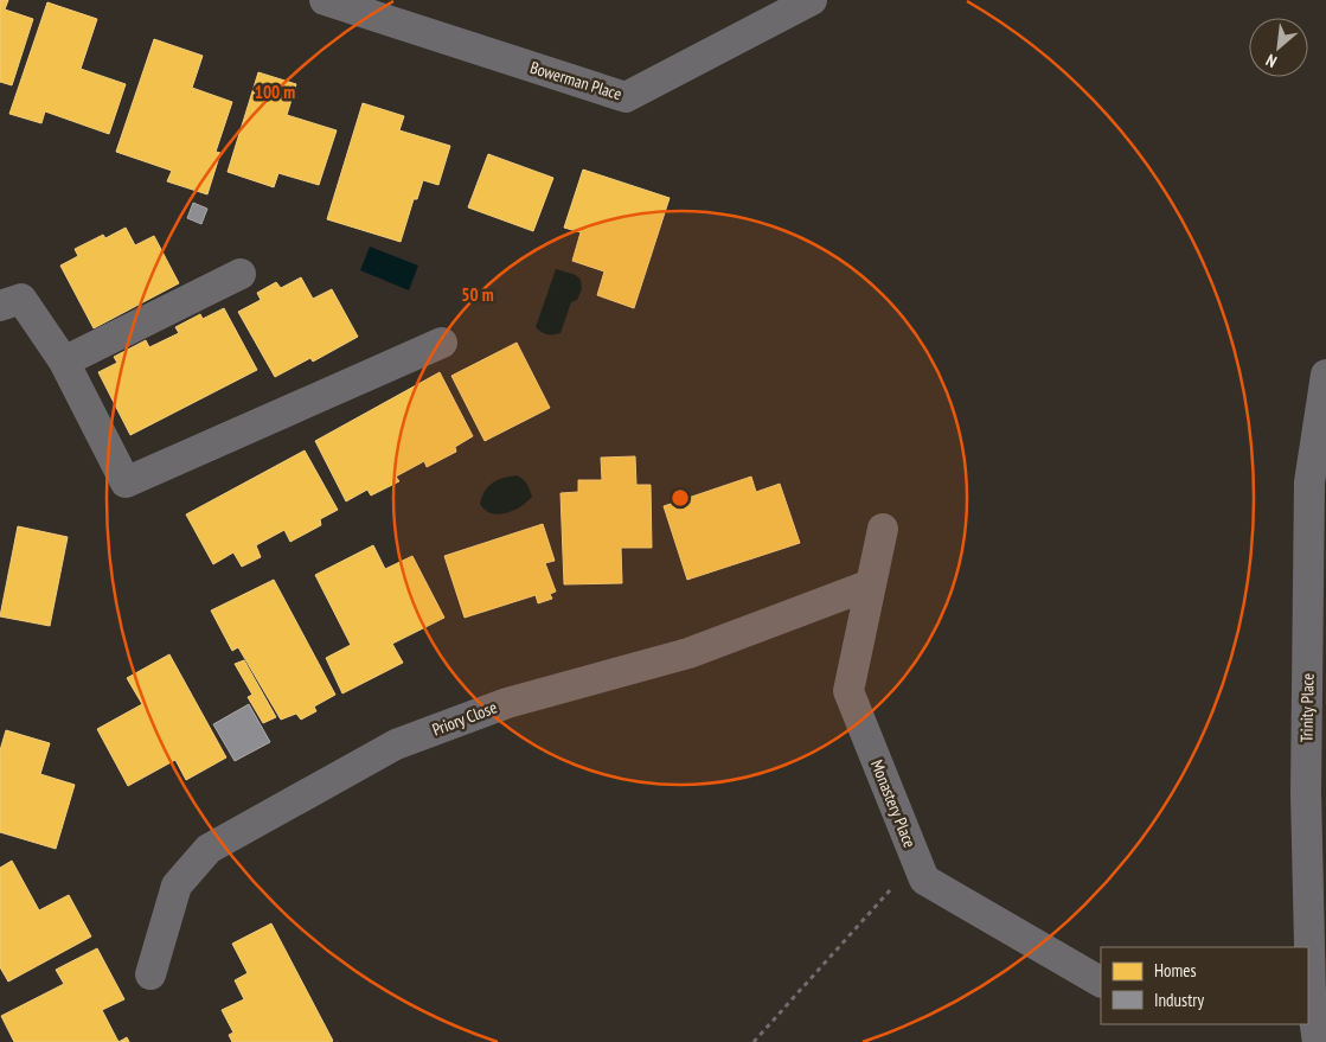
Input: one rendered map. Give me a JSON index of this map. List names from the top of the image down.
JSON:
{
  "streets": {
    "street": [
      "Bowerman Place",
      "Trinity Place",
      "Priory Close",
      "Monastery Place"
    ]
  },
  "crossings": [
    ["Priory Close", "Monastery Place"]
  ],
  "legend": ["Homes", "Industry"],
  "north": "bottom left",
  "rings": ["100 m", "50 m"]
}
